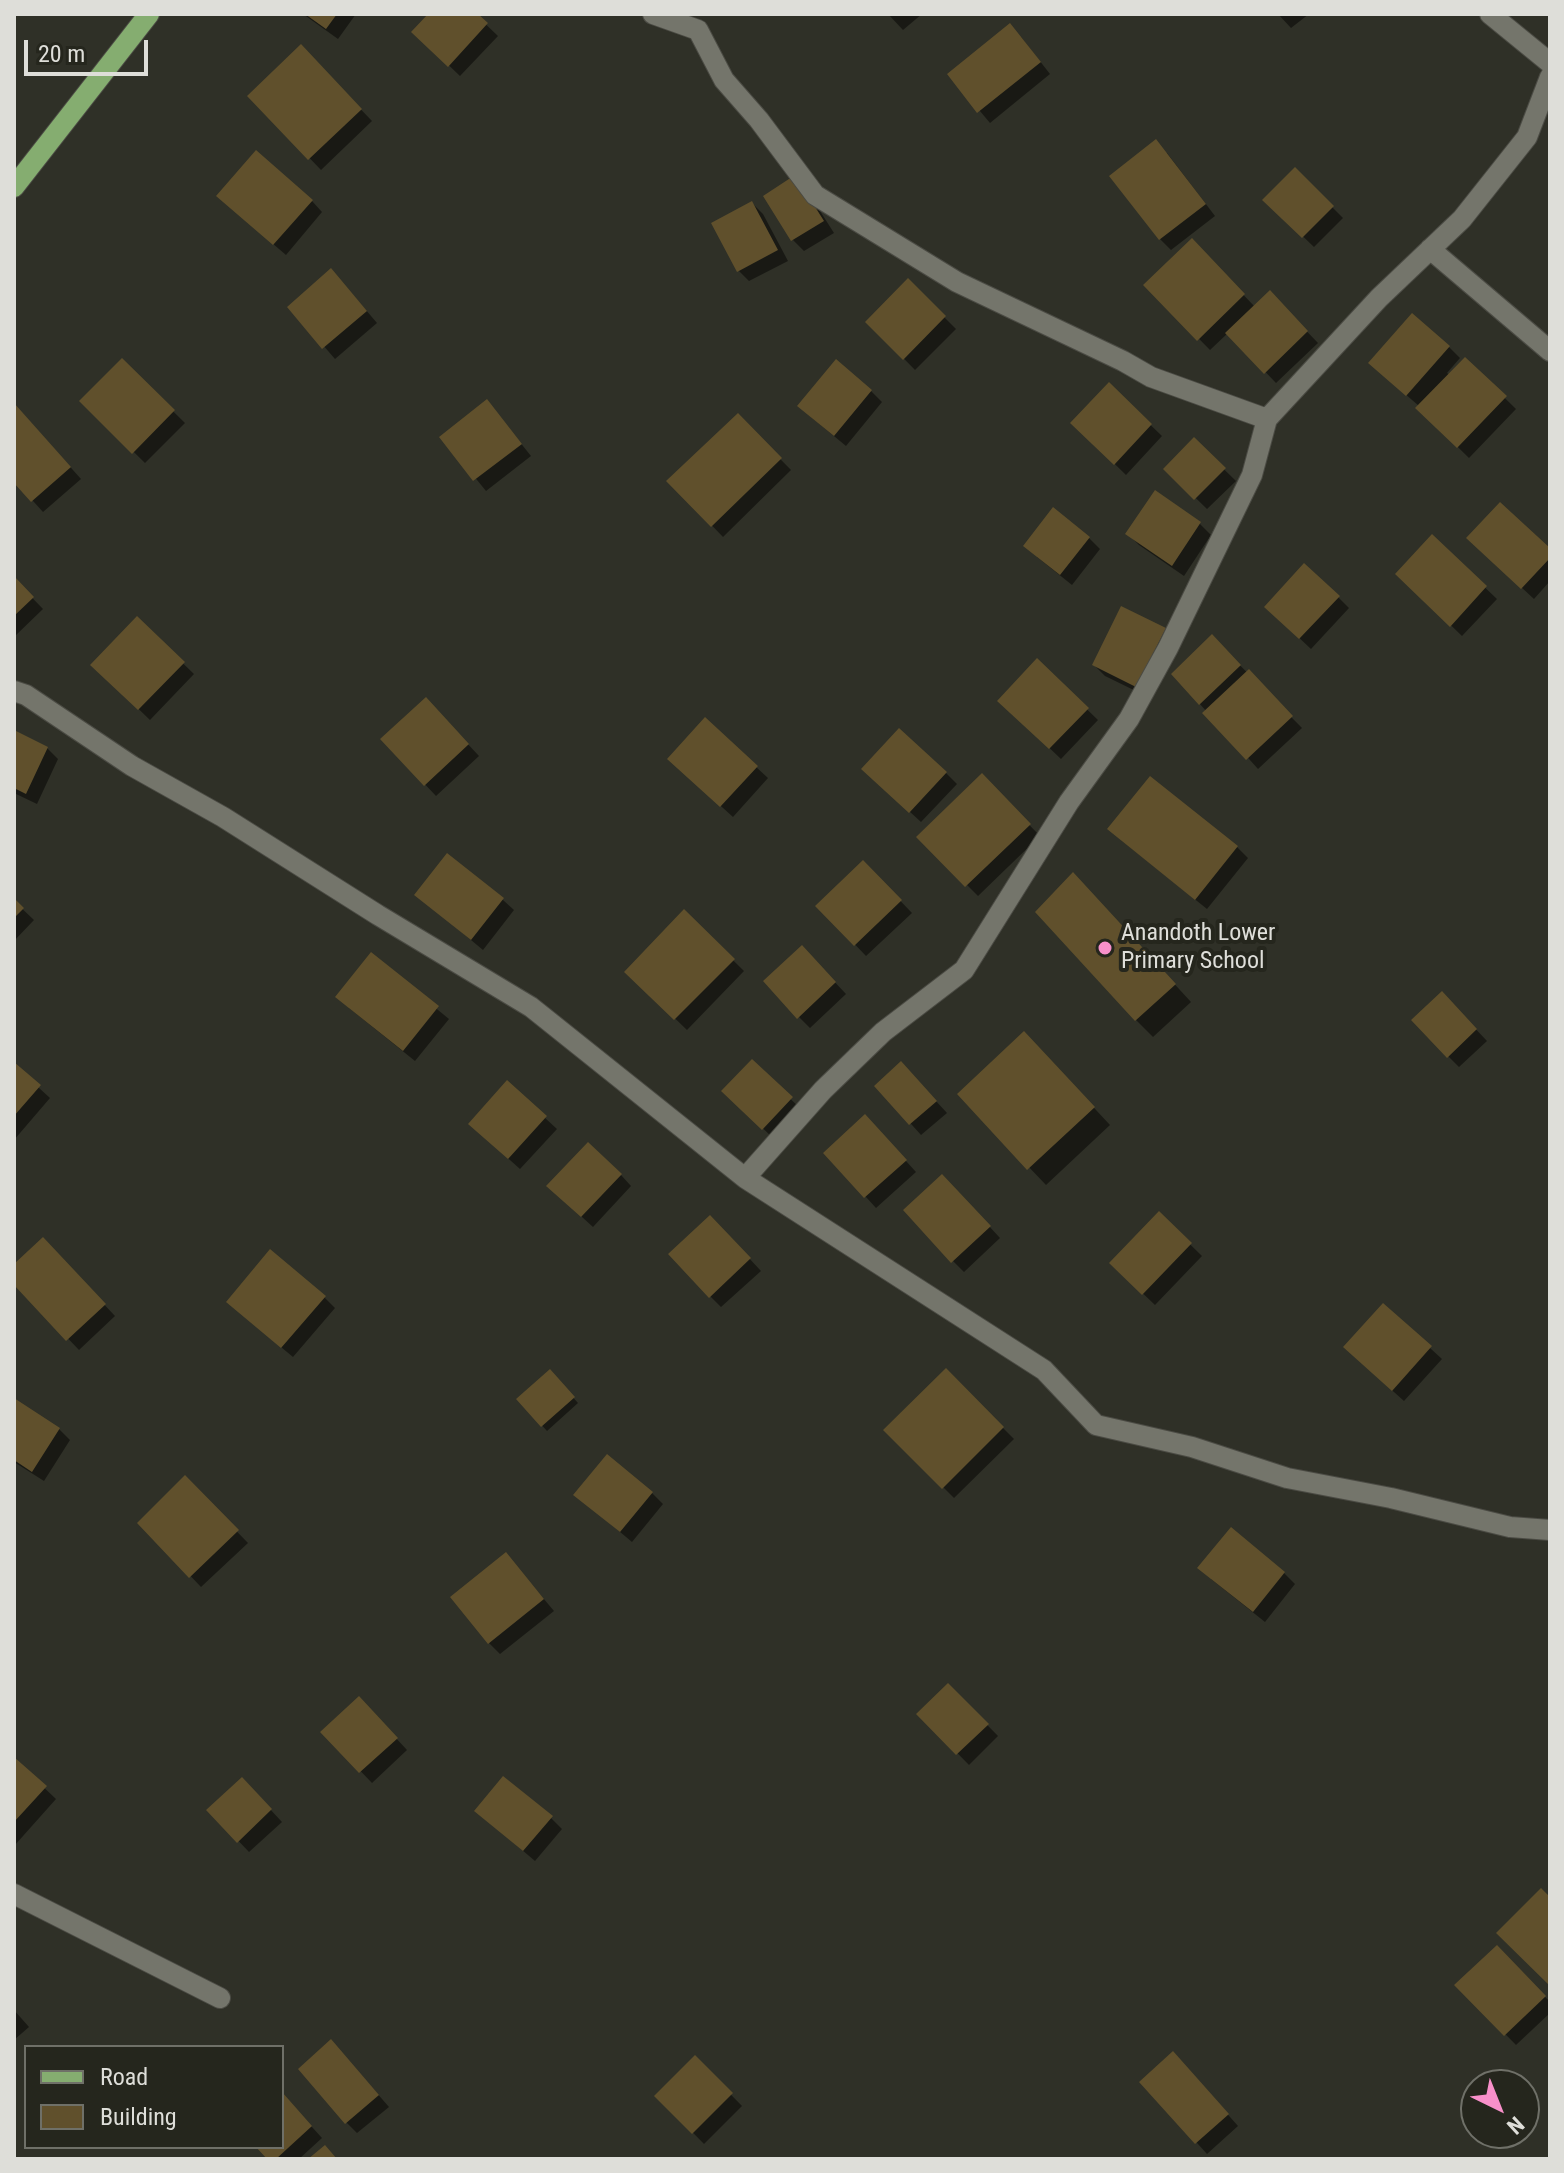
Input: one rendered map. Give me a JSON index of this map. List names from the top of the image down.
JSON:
{
  "places": ["Anandoth Lower Primary School"],
  "legend": ["Road", "Building"],
  "scale_bar": "20 m",
  "north": "bottom right"
}
